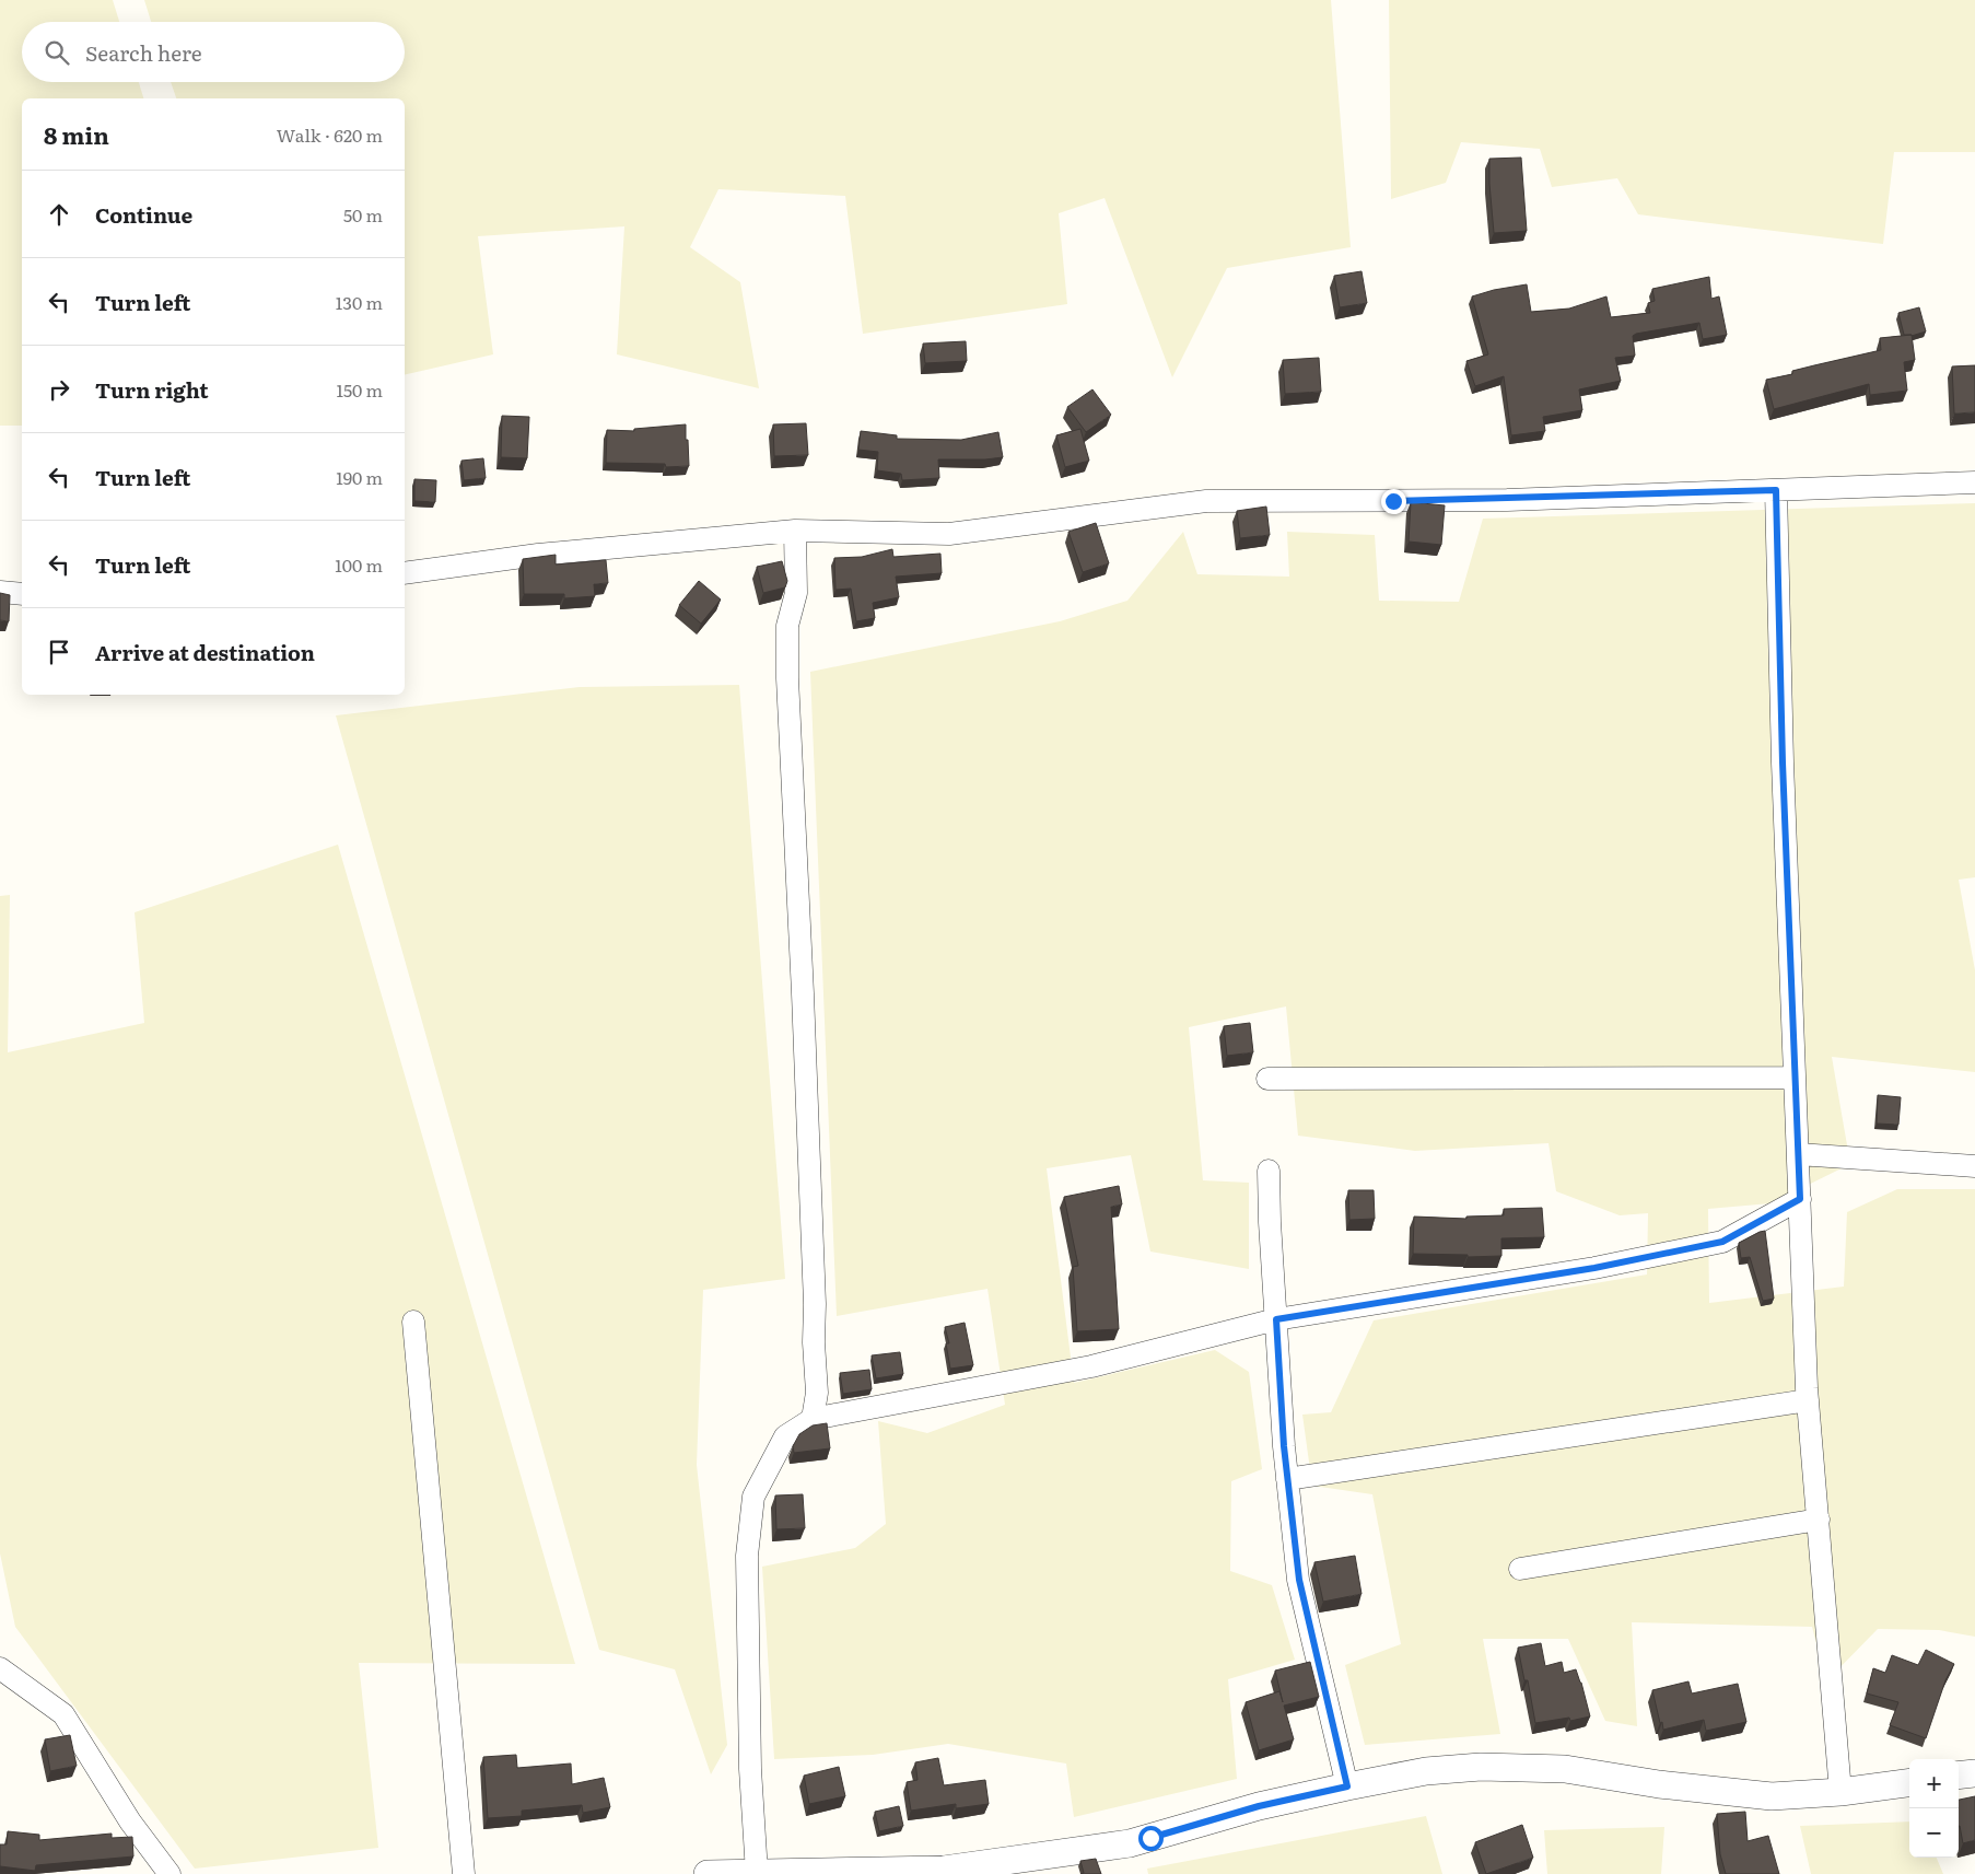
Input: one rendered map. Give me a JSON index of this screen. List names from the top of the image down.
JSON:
{
  "page": {
    "search": "Search here",
    "heading": ["8 min", "Walk · 620 m"],
    "list": [
      ["Continue", "50 m"],
      ["Turn left", "130 m"],
      ["Turn right", "150 m"],
      ["Turn left", "190 m"],
      ["Turn left", "100 m"],
      "Arrive at destination"
    ],
    "map_buttons": ["+", "−"]
  }
}
